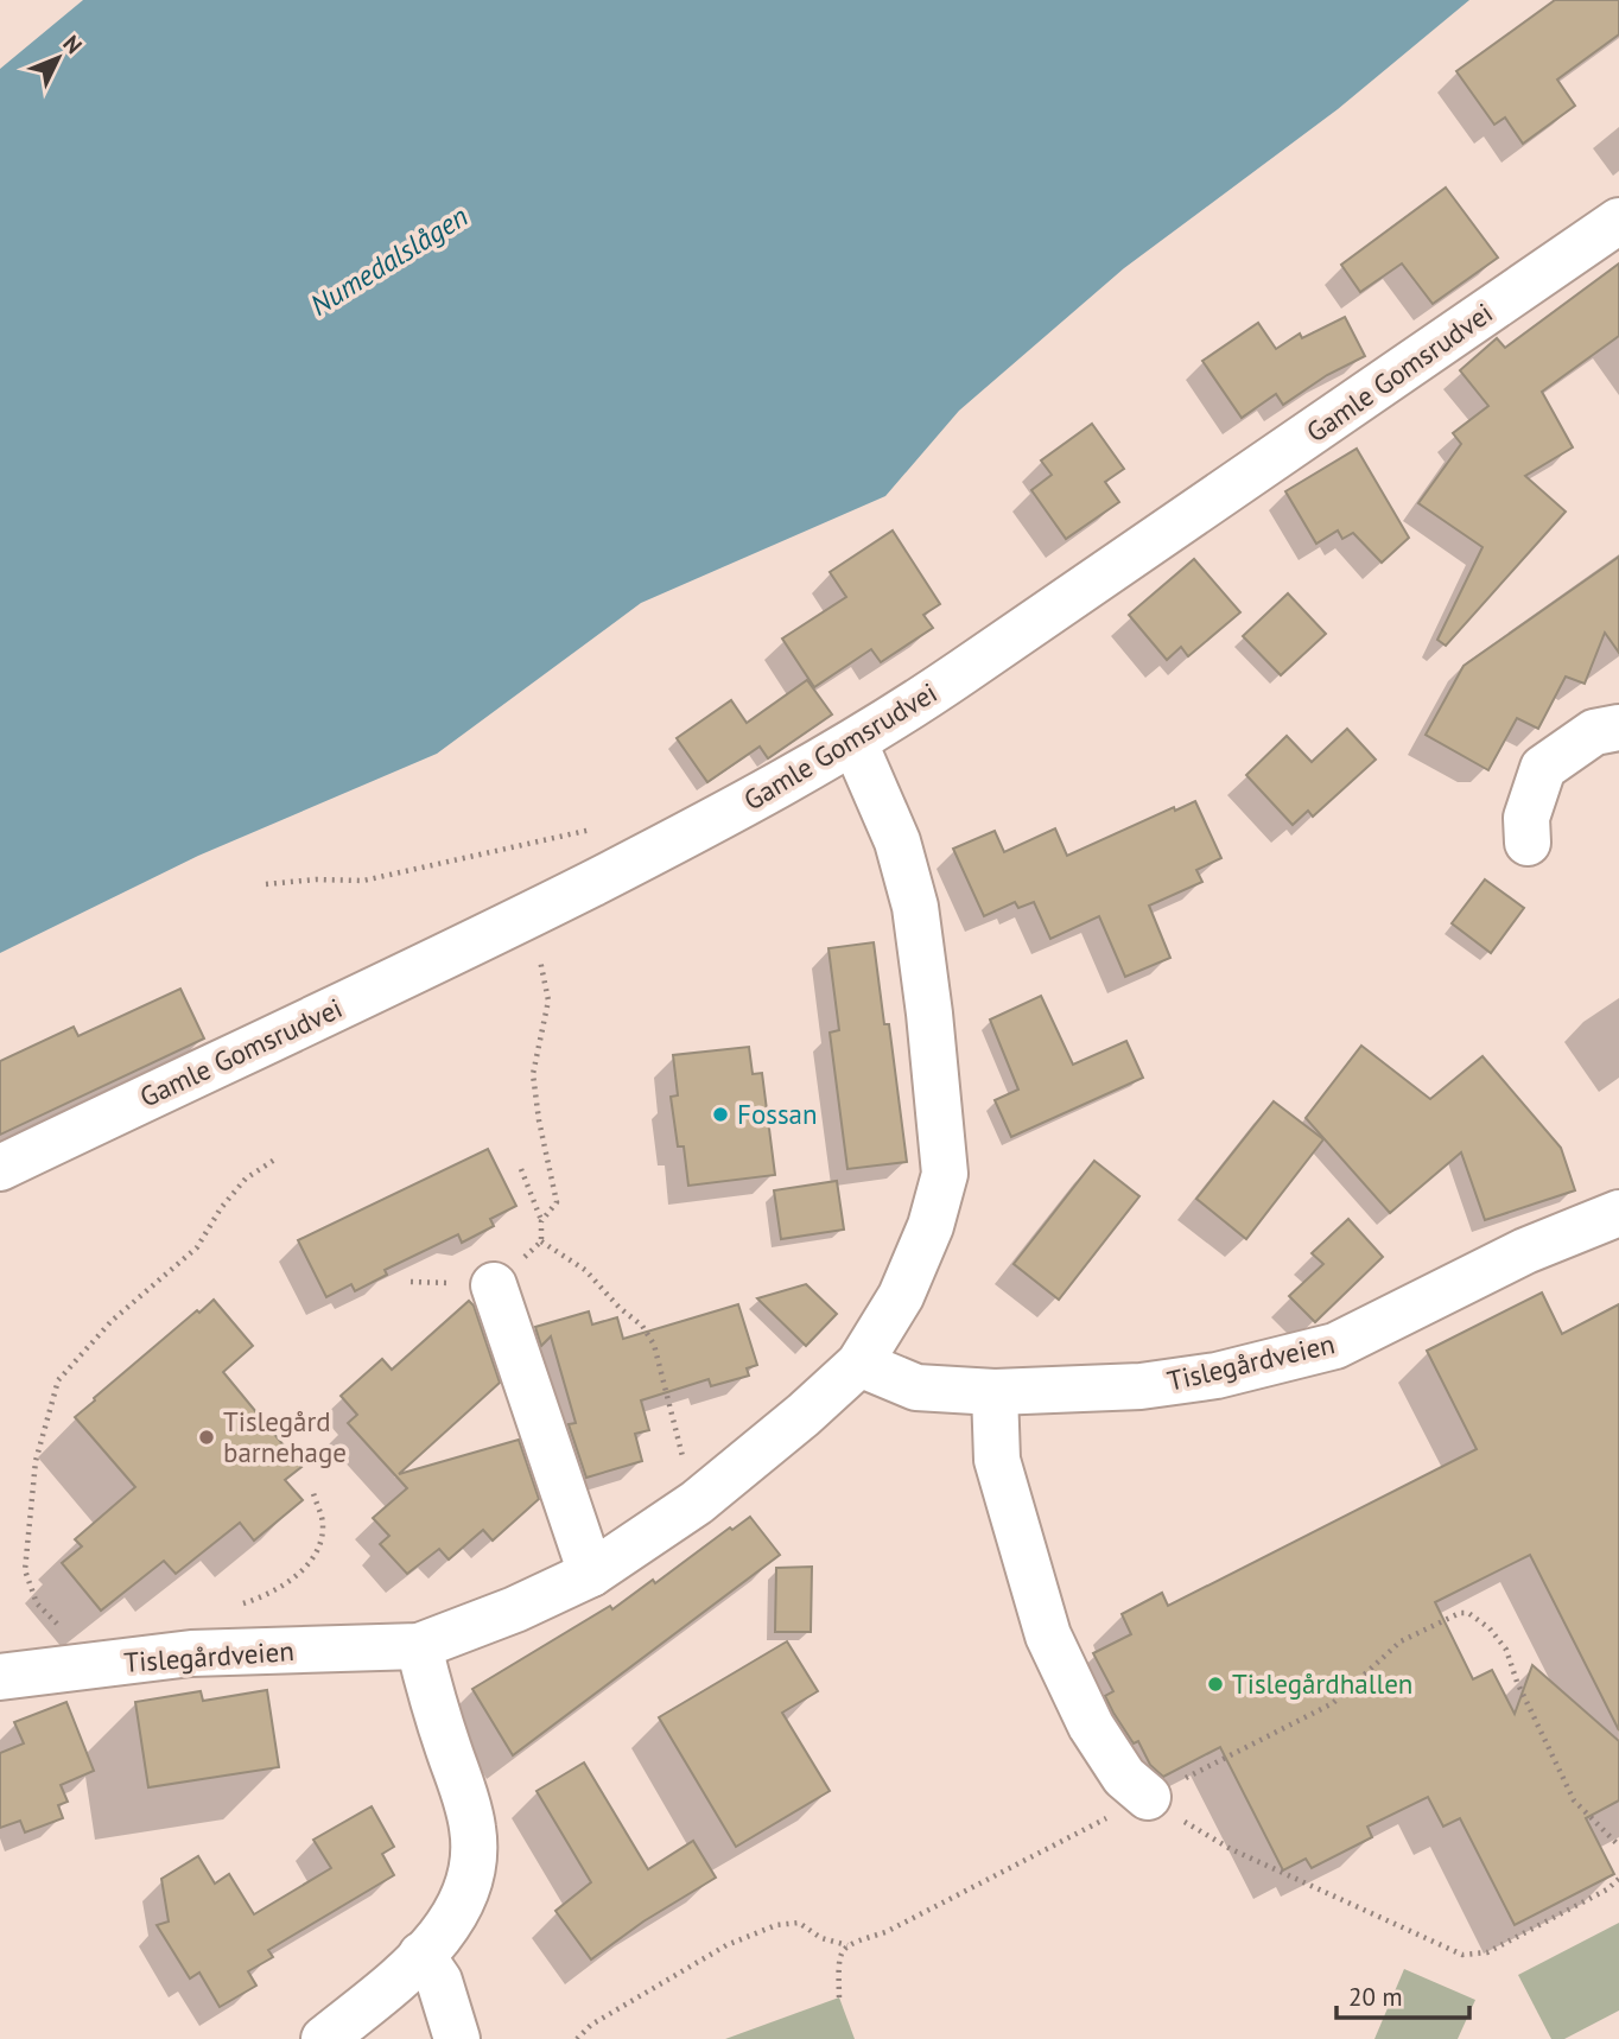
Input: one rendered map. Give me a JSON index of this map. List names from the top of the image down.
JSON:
{
  "streets": {
    "street": ["Gamle Gomsrudvei", "Tislegårdveien"]
  },
  "crossings": [
    ["Gamle Gomsrudvei", "Tislegårdveien"]
  ],
  "water": ["Numedalslågen"],
  "places": ["Fossan", "Tislegård barnehage", "Tislegårdhallen"],
  "scale_bar": "20 m",
  "north": "top right"
}
